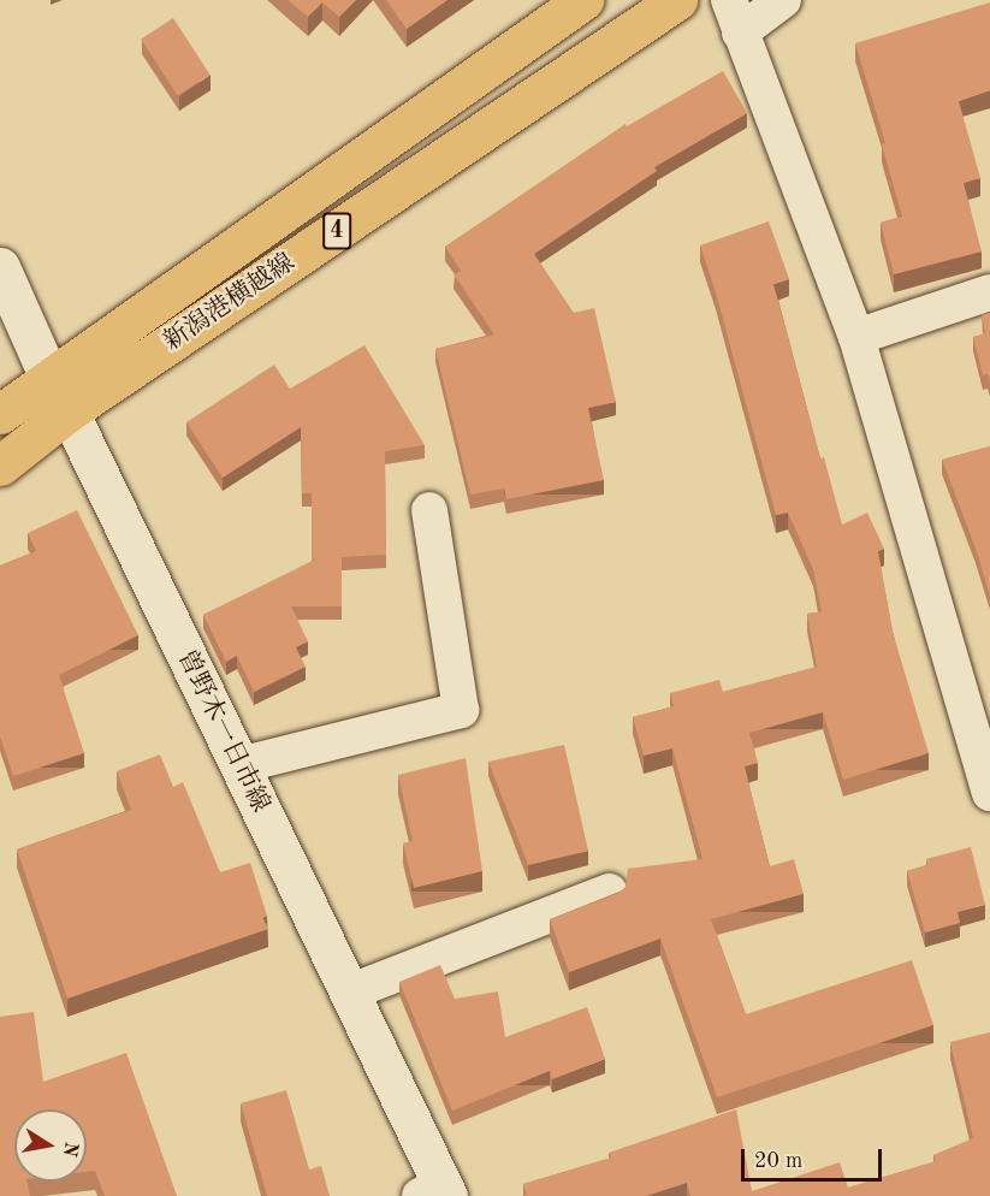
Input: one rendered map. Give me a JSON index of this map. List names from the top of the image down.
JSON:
{
  "streets": {
    "main road": ["4", "新潟港横越線", "曽野木一日市線"]
  },
  "crossings": [
    ["新潟港横越線", "曽野木一日市線"]
  ],
  "scale_bar": "20 m",
  "north": "right"
}
